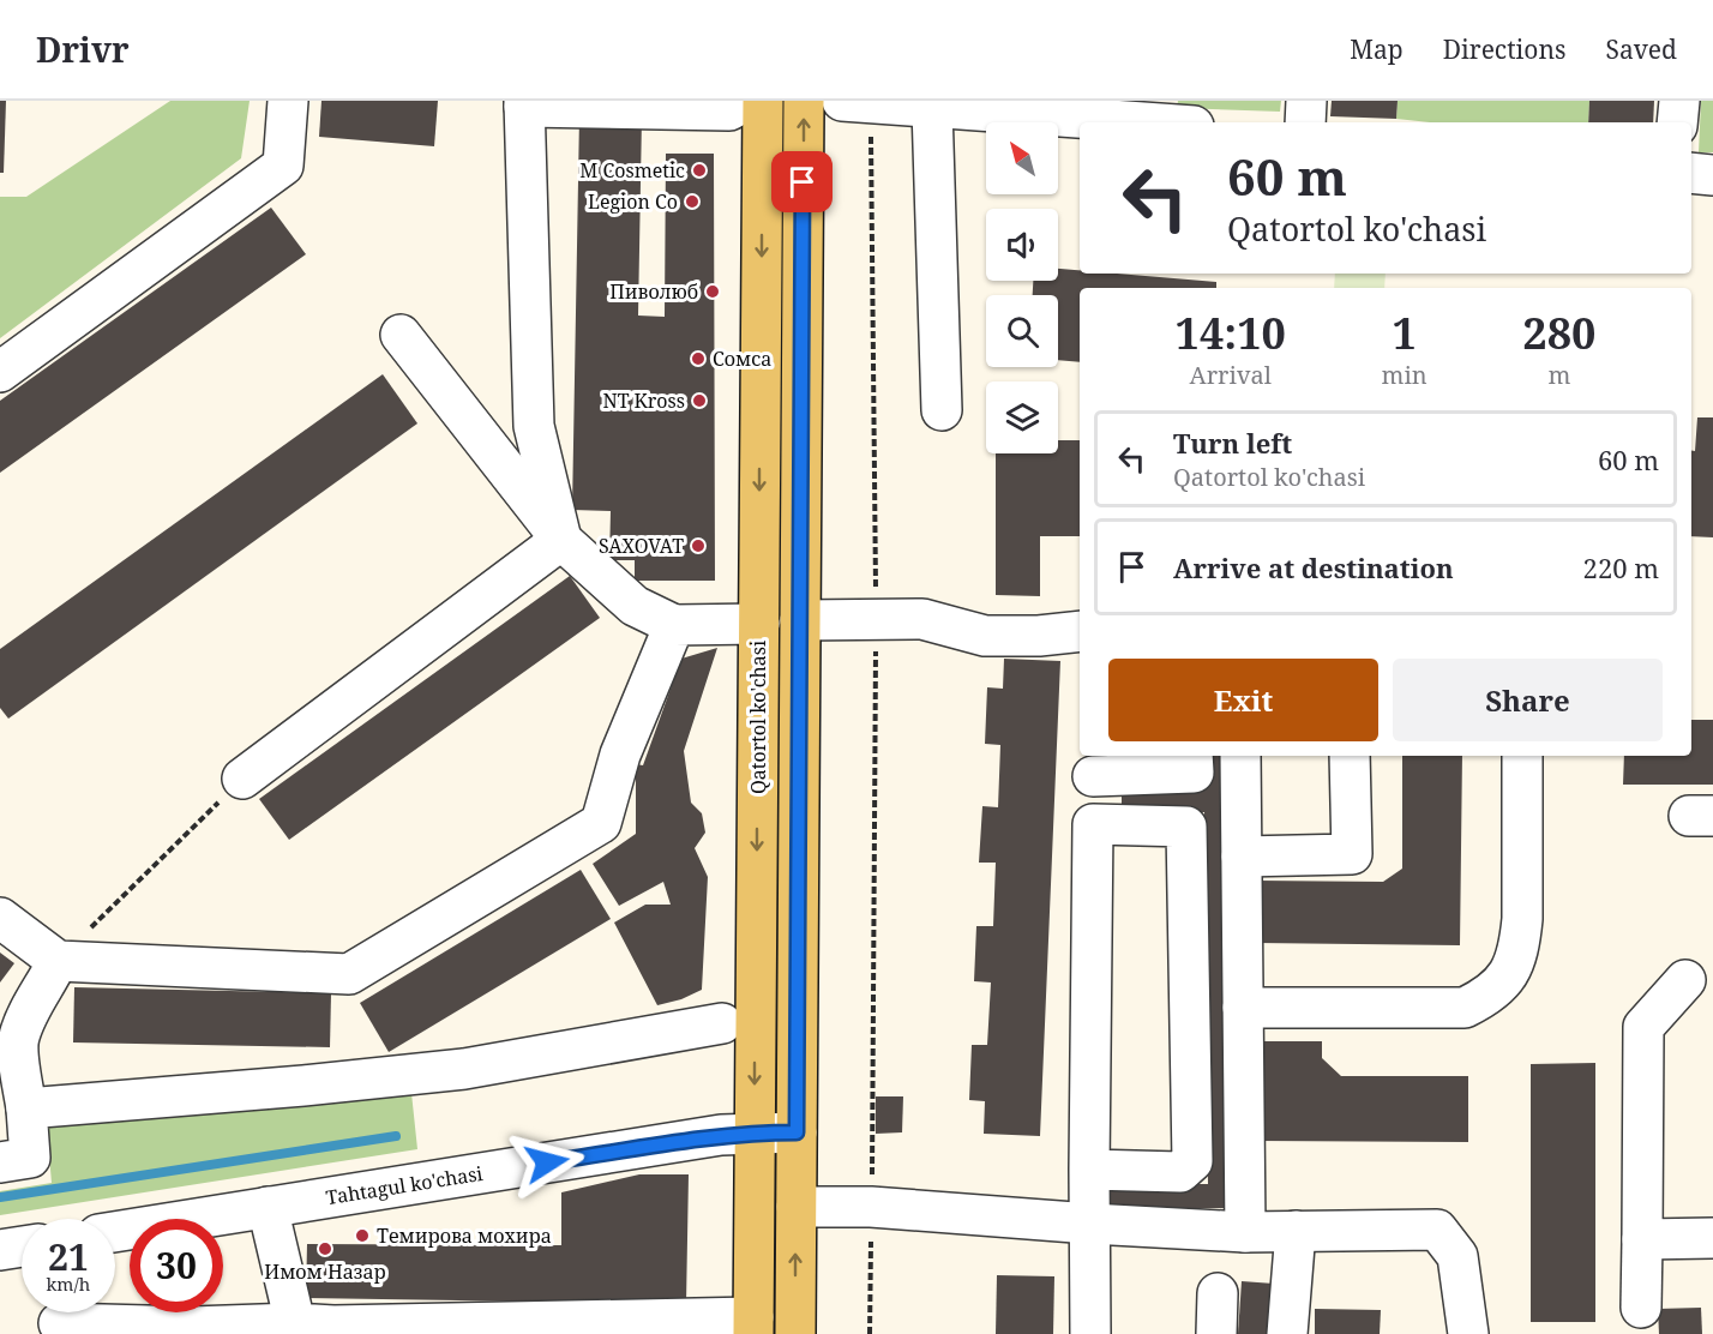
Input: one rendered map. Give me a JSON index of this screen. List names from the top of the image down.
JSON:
{
  "streets": {
    "main road": ["Qatortol ko'chasi"],
    "street": ["Tahtagul ko'chasi"]
  },
  "crossings": [
    ["Qatortol ko'chasi", "Tahtagul ko'chasi"]
  ],
  "places": [
    "M Cosmetic",
    "Legion Co",
    "Пиволюб",
    "Сомса",
    "NT Kross",
    "SAXOVAT",
    "Темирова мохира",
    "Имом Назар"
  ],
  "north": "top left",
  "page": {
    "header": "Drivr",
    "nav": ["Map", "Directions", "Saved"],
    "turn": ["60 m", "Qatortol ko'chasi"],
    "eta": [
      "14:10",
      "Arrival",
      "1",
      "min",
      "280",
      "m"
    ],
    "list": [
      {
        "name": "Turn left",
        "note": "Qatortol ko'chasi",
        "value": "60 m"
      },
      {
        "name": "Arrive at destination",
        "value": "220 m"
      }
    ],
    "buttons": ["Exit", "Share"],
    "speed": "21 km/h",
    "limit": "30"
  }
}
